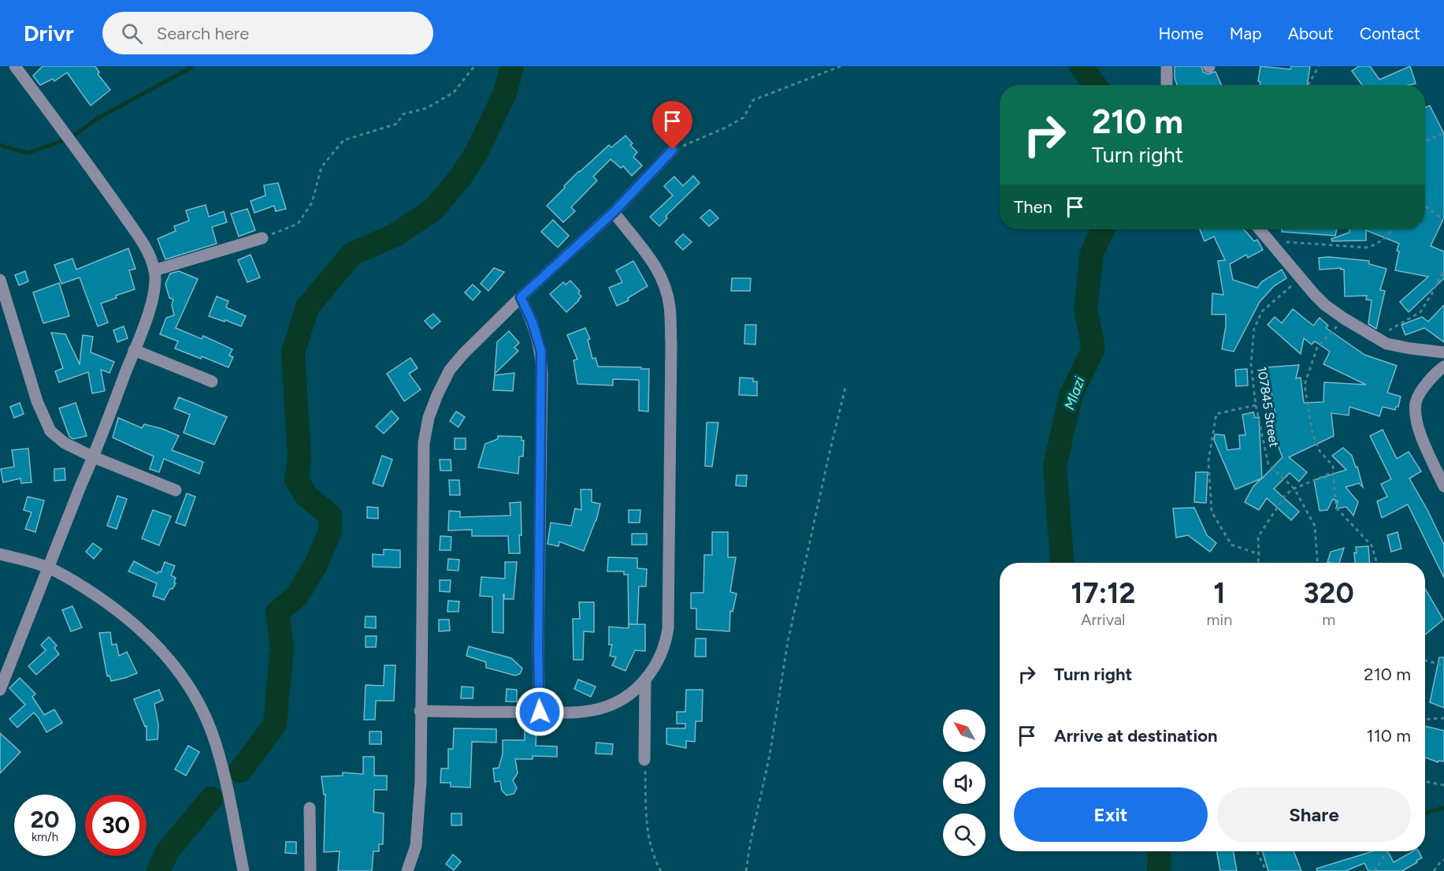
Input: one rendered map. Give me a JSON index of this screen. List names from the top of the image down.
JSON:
{
  "streets": {
    "path": ["107845 Street"]
  },
  "water": ["Mlazi"],
  "north": "top left",
  "page": {
    "header": "Drivr",
    "search": "Search here",
    "nav": [
      "Home",
      "Map",
      "About",
      "Contact"
    ],
    "turn": ["210 m", "Turn right"],
    "then": "Then",
    "eta": [
      "17:12",
      "Arrival",
      "1",
      "min",
      "320",
      "m"
    ],
    "list": [
      {
        "name": "Turn right",
        "value": "210 m"
      },
      {
        "name": "Arrive at destination",
        "value": "110 m"
      }
    ],
    "buttons": ["Exit", "Share"],
    "speed": "20 km/h",
    "limit": "30"
  }
}
